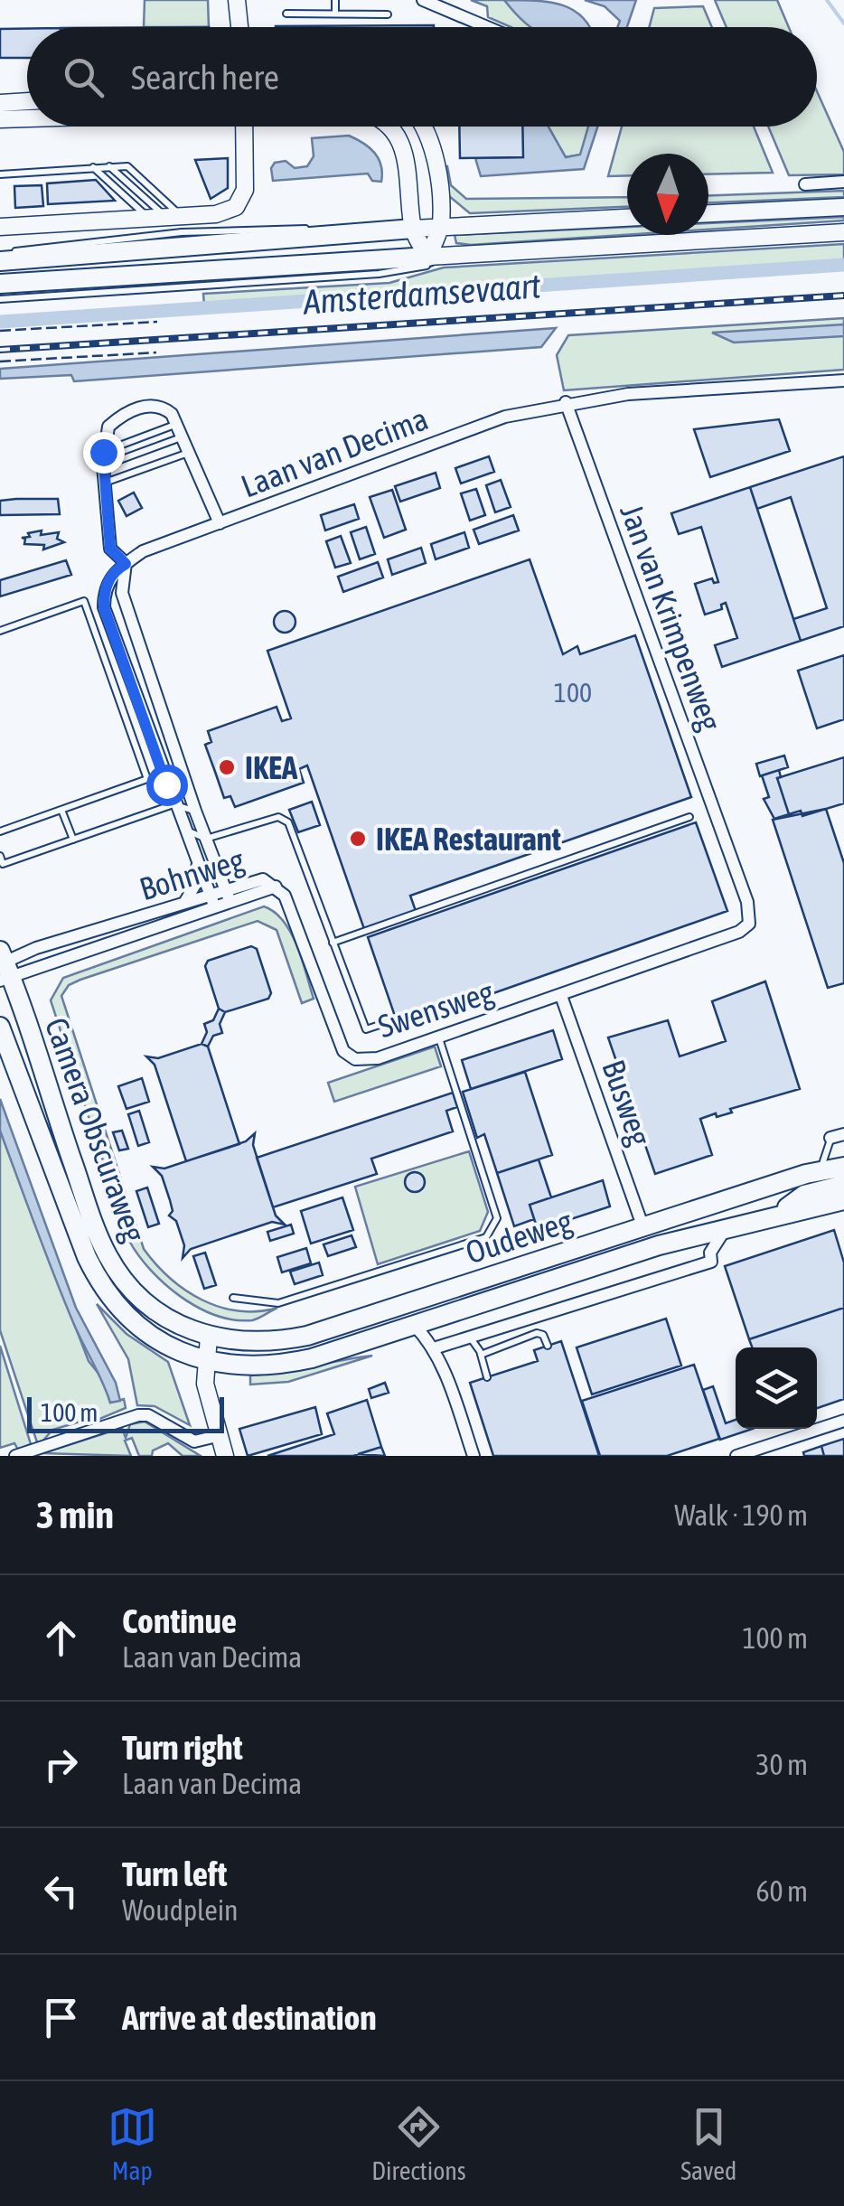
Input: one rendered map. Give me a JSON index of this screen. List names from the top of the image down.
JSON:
{
  "streets": {
    "main road": ["Camera Obscuraweg", "Oudeweg"],
    "street": [
      "Laan van Decima",
      "Jan van Krimpenweg",
      "Bohnweg",
      "Swensweg",
      "Busweg"
    ]
  },
  "crossings": [
    ["Laan van Decima", "Jan van Krimpenweg"],
    ["Jan van Krimpenweg", "Swensweg"],
    ["Jan van Krimpenweg", "Busweg"],
    ["Bohnweg", "Swensweg"],
    ["Bohnweg", "Camera Obscuraweg"],
    ["Swensweg", "Busweg"],
    ["Busweg", "Oudeweg"],
    ["Camera Obscuraweg", "Oudeweg"]
  ],
  "water": ["Amsterdamsevaart"],
  "places": ["IKEA", "IKEA Restaurant"],
  "house_numbers": ["100"],
  "scale_bar": "100 m",
  "north": "bottom",
  "page": {
    "search": "Search here",
    "scale": "100 m",
    "heading": ["3 min", "Walk · 190 m"],
    "list": [
      ["Continue", "Laan van Decima", "100 m"],
      ["Turn right", "Laan van Decima", "30 m"],
      ["Turn left", "Woudplein", "60 m"],
      "Arrive at destination"
    ],
    "nav": ["Map", "Directions", "Saved"]
  }
}
